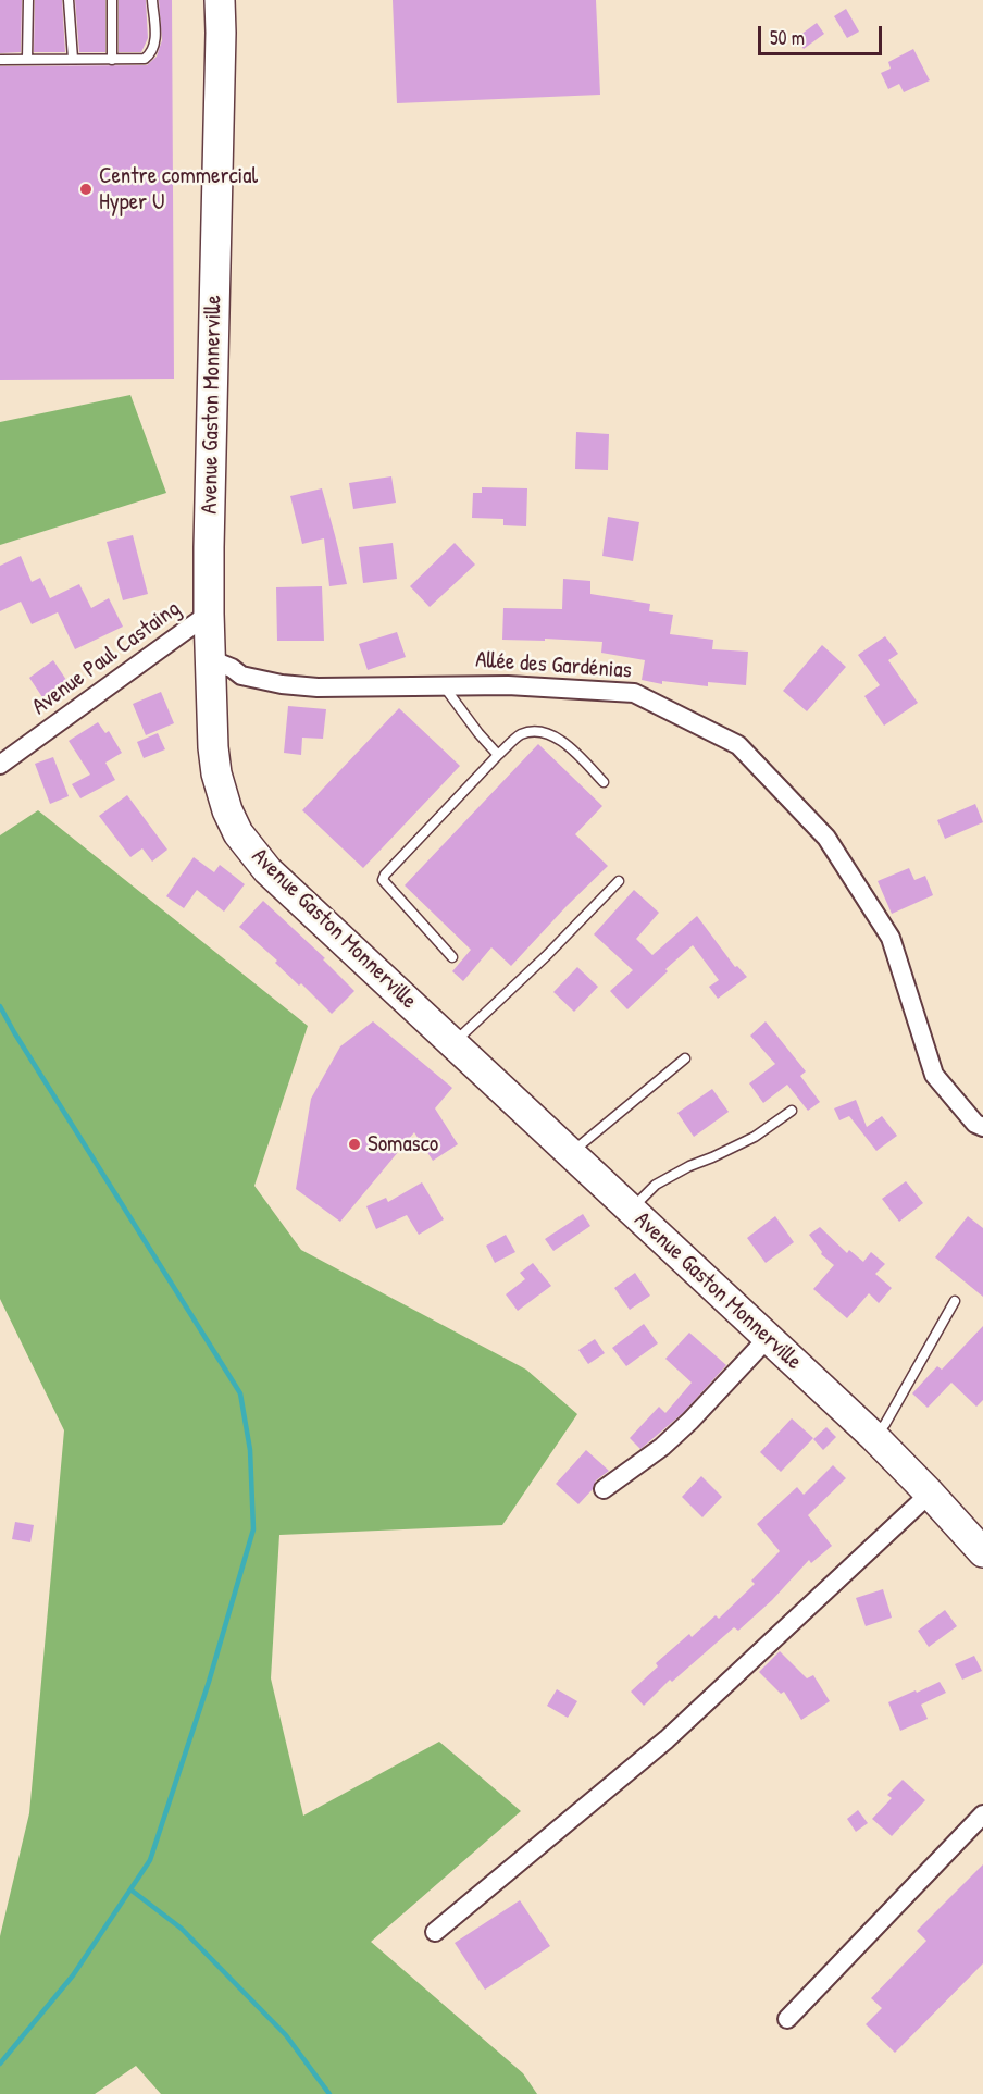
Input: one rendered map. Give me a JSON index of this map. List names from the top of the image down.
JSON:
{
  "streets": {
    "main road": ["Avenue Gaston Monnerville"],
    "street": ["Avenue Paul Castaing", "Allée des Gardénias"]
  },
  "crossings": [
    ["Avenue Gaston Monnerville", "Avenue Paul Castaing"],
    ["Avenue Gaston Monnerville", "Allée des Gardénias"]
  ],
  "places": ["Centre commercial Hyper U", "Somasco"],
  "scale_bar": "50 m"
}
